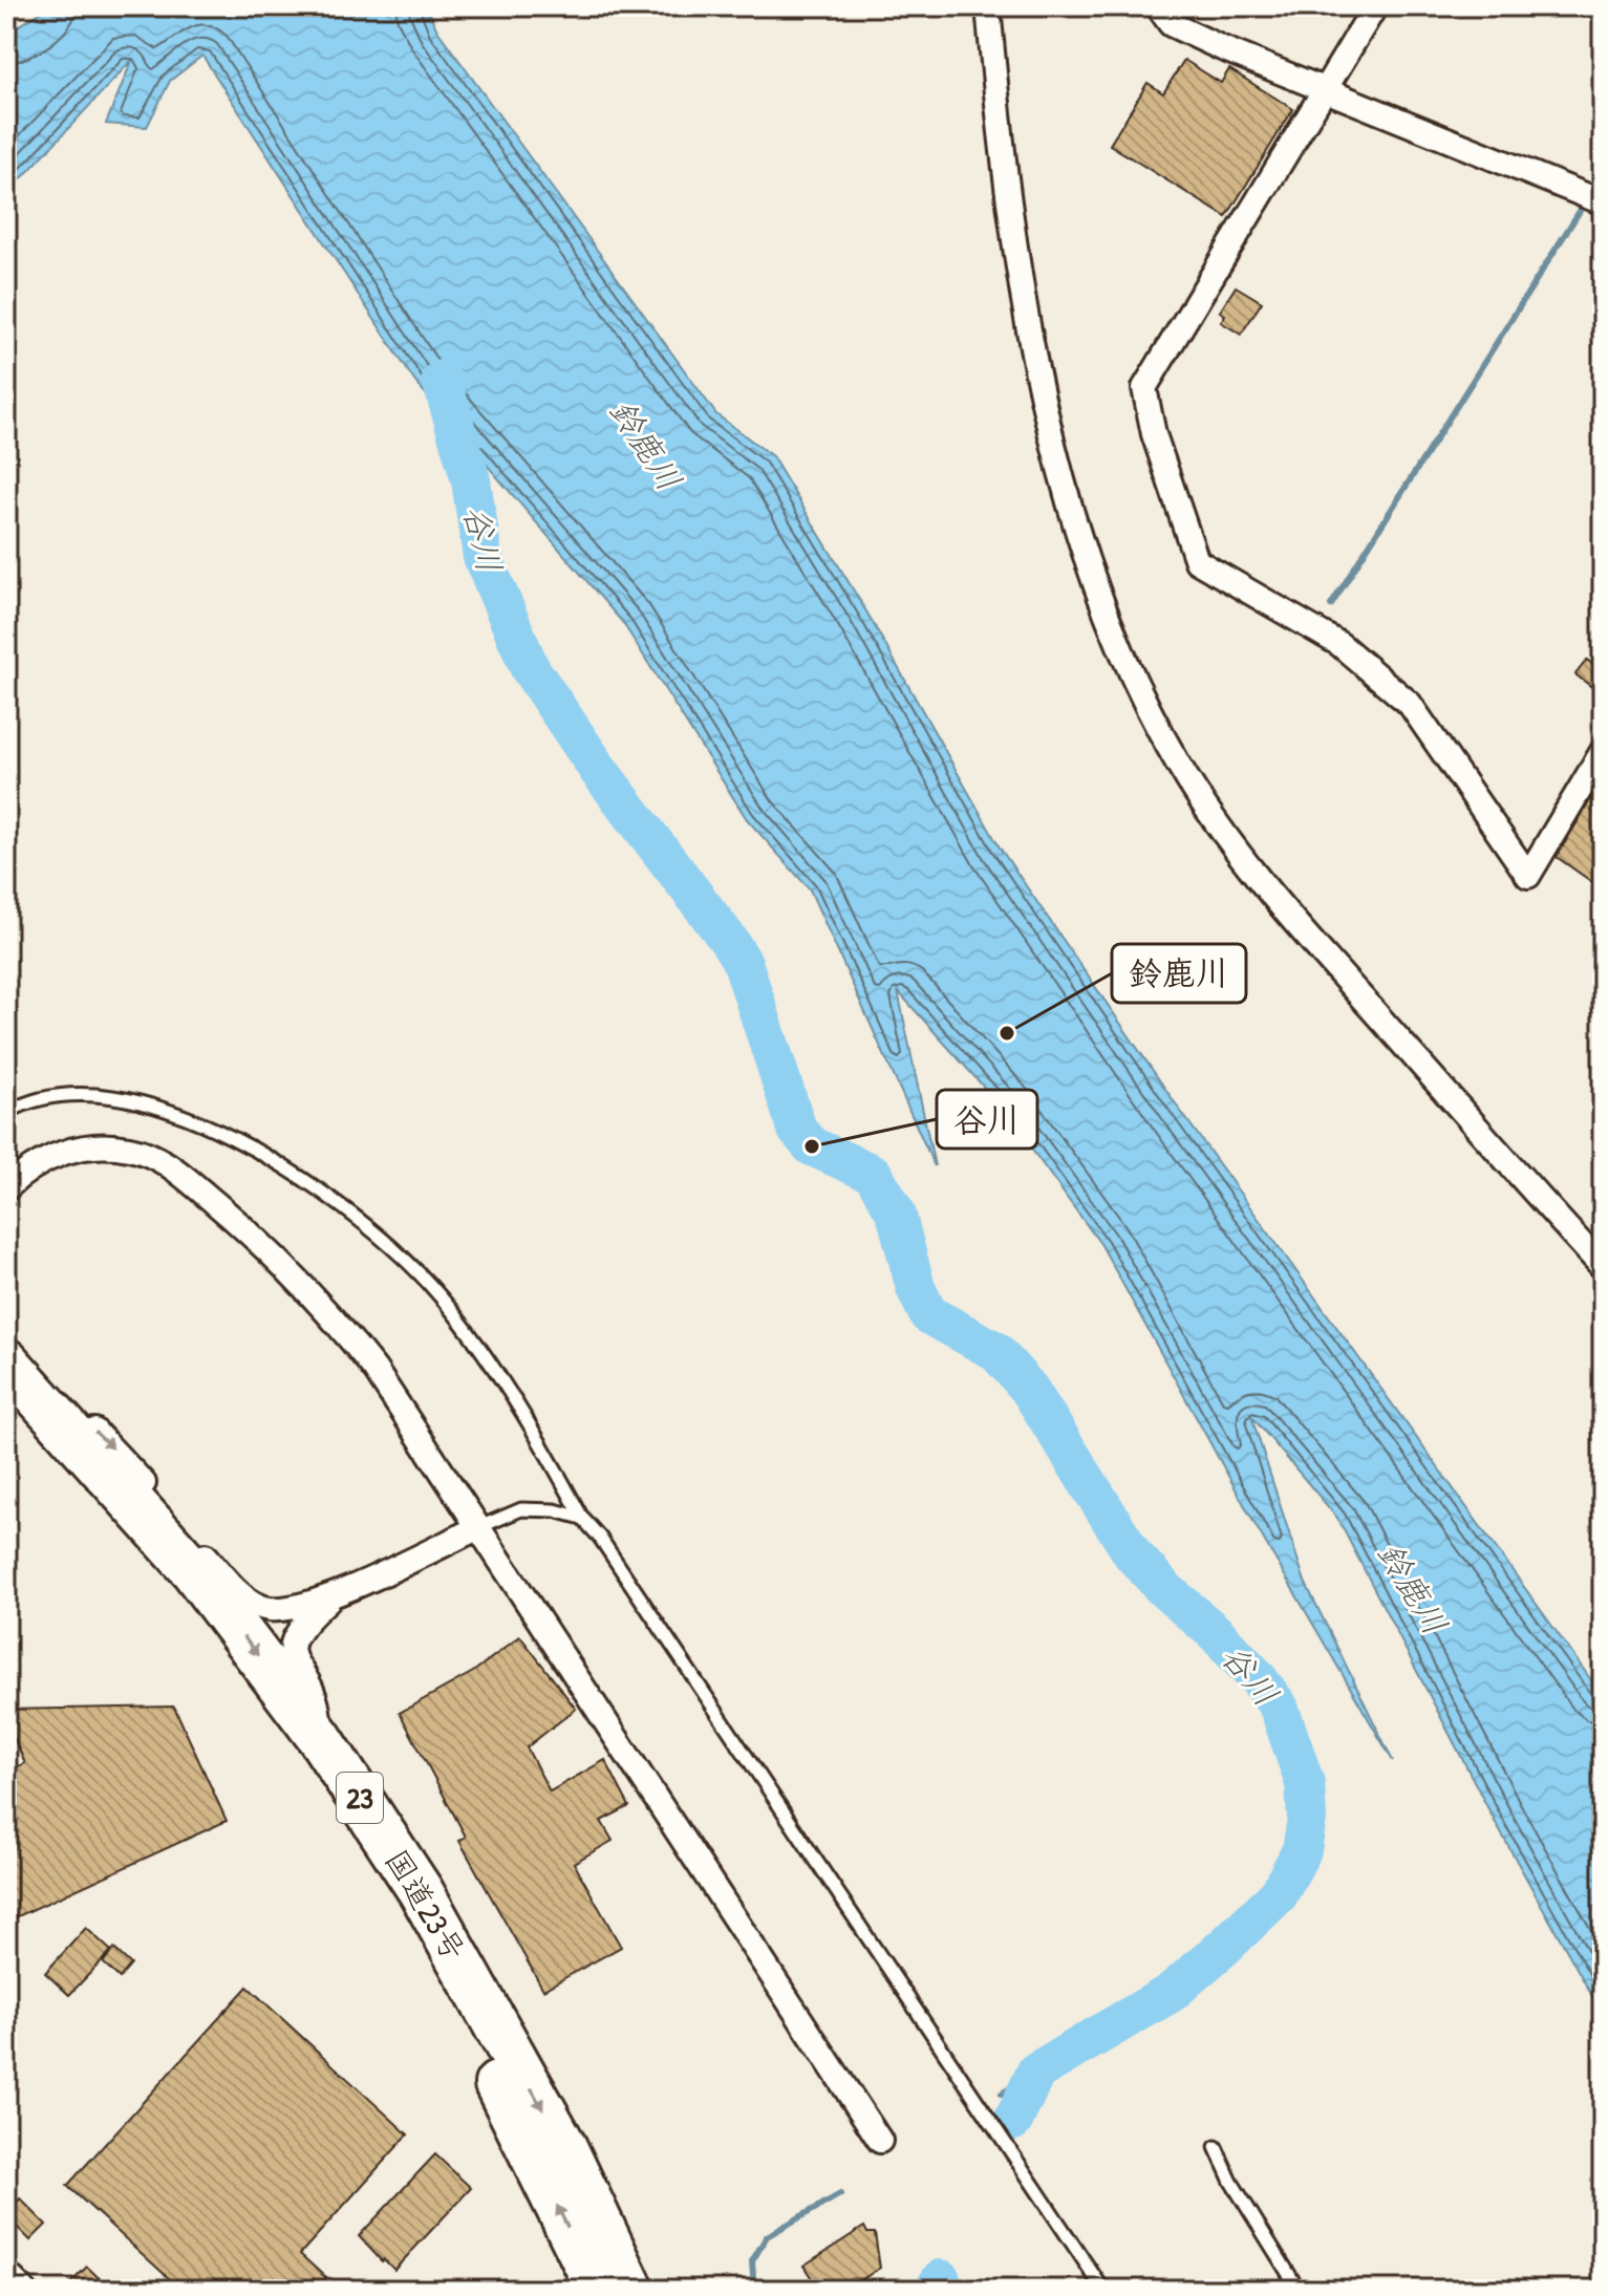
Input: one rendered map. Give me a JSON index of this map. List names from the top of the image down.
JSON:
{
  "streets": {
    "highway": ["23", "国道23号"]
  },
  "water": ["鈴鹿川", "谷川"],
  "places": ["鈴鹿川", "谷川"]
}
